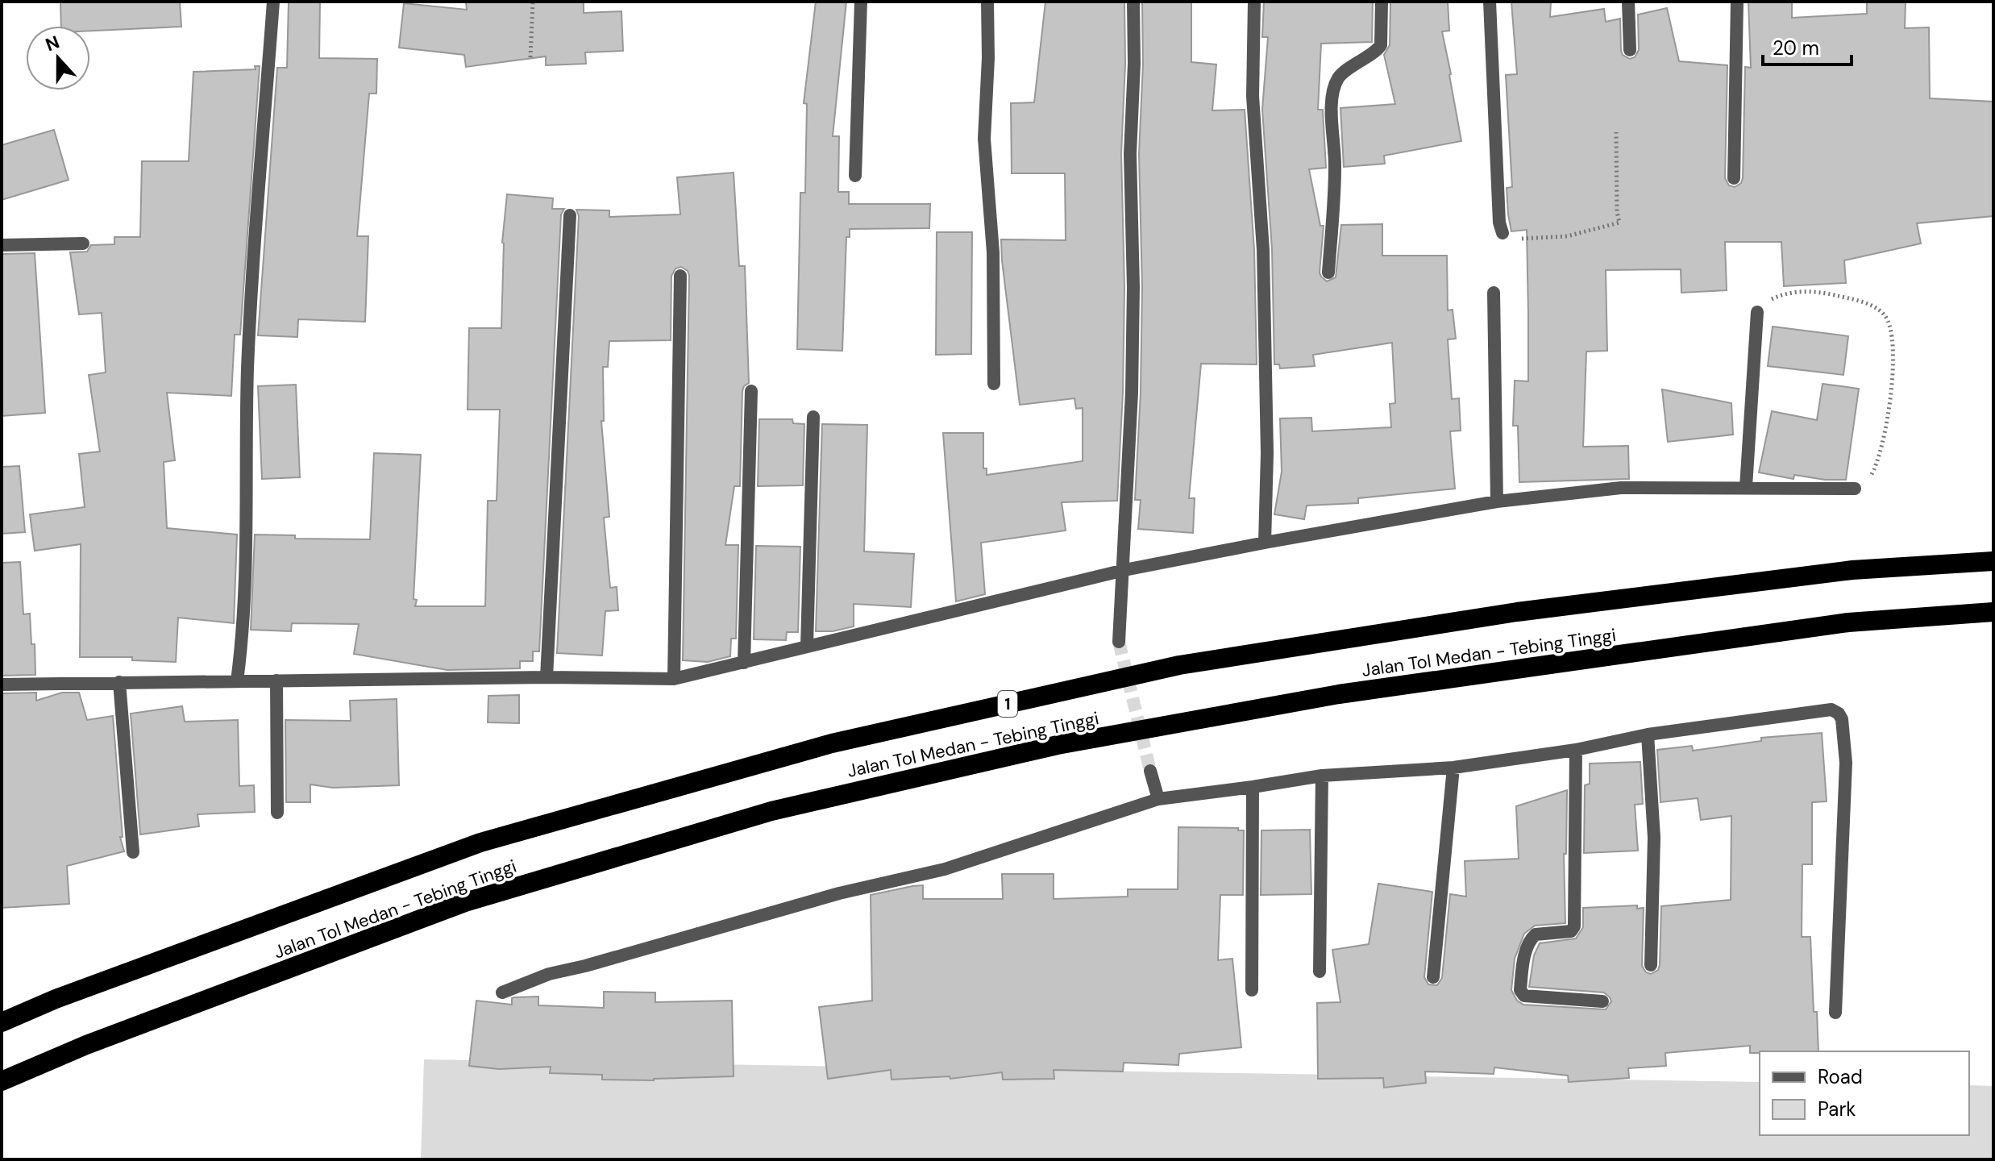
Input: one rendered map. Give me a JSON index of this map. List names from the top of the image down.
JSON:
{
  "streets": {
    "highway": ["Jalan Tol Medan - Tebing Tinggi", "1"]
  },
  "legend": ["Road", "Park"],
  "scale_bar": "20 m",
  "north": "top"
}
